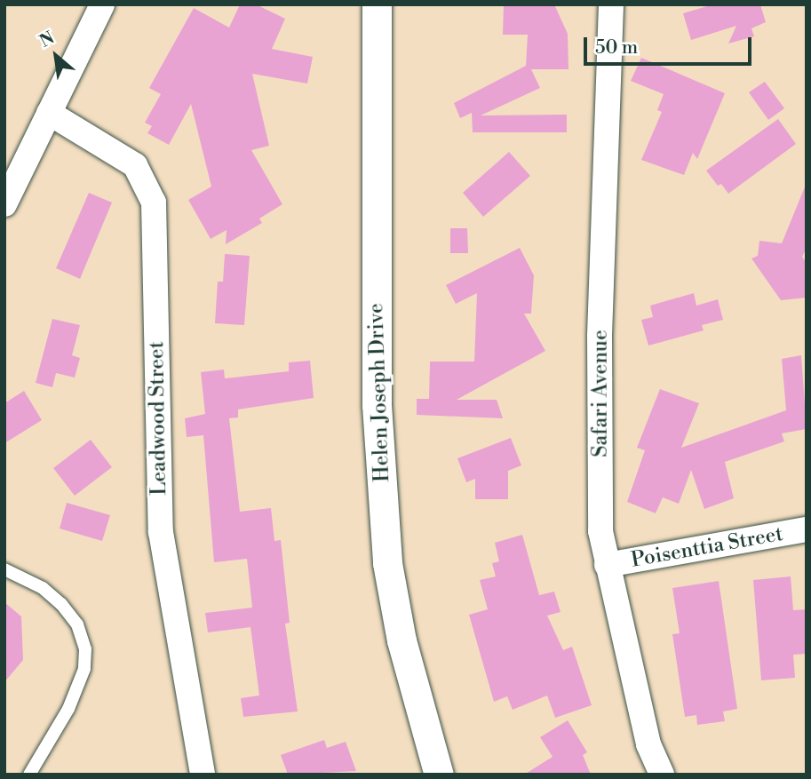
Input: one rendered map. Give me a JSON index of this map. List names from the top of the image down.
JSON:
{
  "streets": {
    "street": [
      "Helen Joseph Drive",
      "Safari Avenue",
      "Leadwood Street",
      "Poisenttia Street"
    ]
  },
  "crossings": [
    ["Safari Avenue", "Poisenttia Street"]
  ],
  "scale_bar": "50 m",
  "north": "top left"
}
